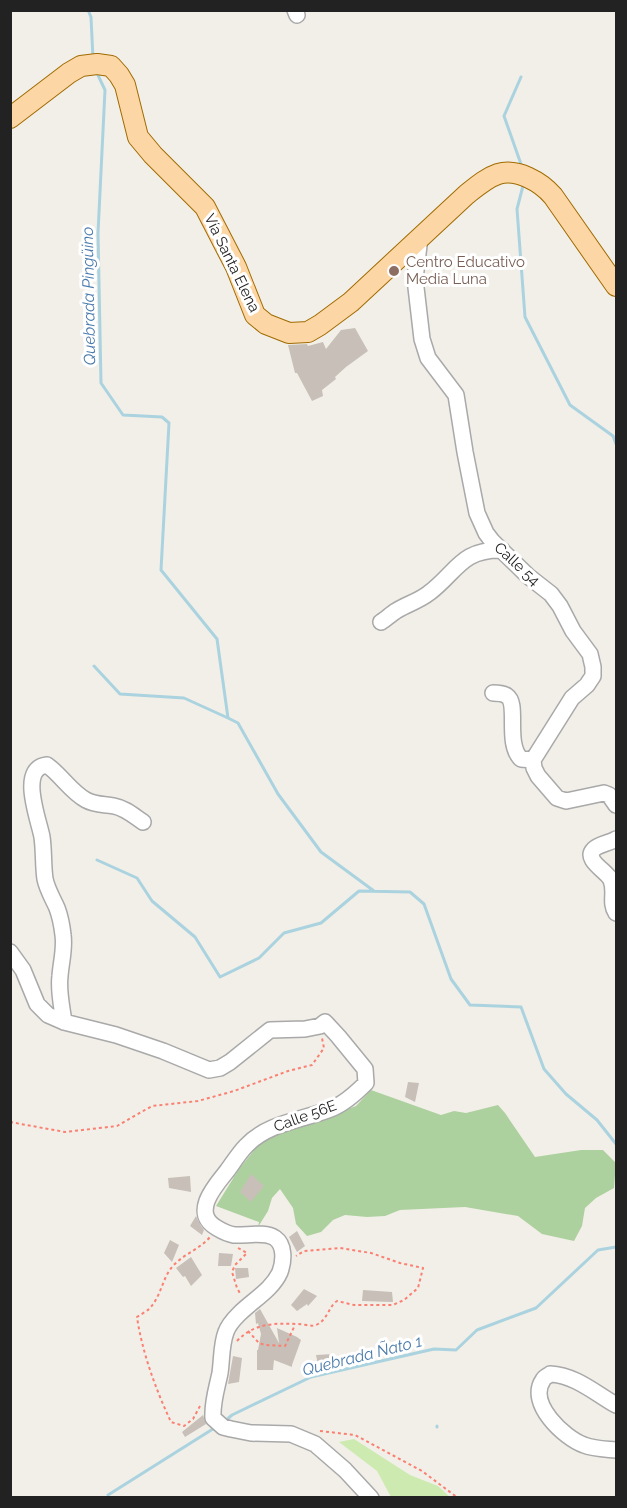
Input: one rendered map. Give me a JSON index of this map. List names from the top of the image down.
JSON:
{
  "streets": {
    "main road": ["Vía Santa Elena"],
    "street": ["Calle 54", "Calle 56E"]
  },
  "crossings": [
    ["Vía Santa Elena", "Calle 54"]
  ],
  "water": ["Quebrada Pingüino", "Quebrada Ñato 1"],
  "places": ["Centro Educativo Media Luna"]
}
